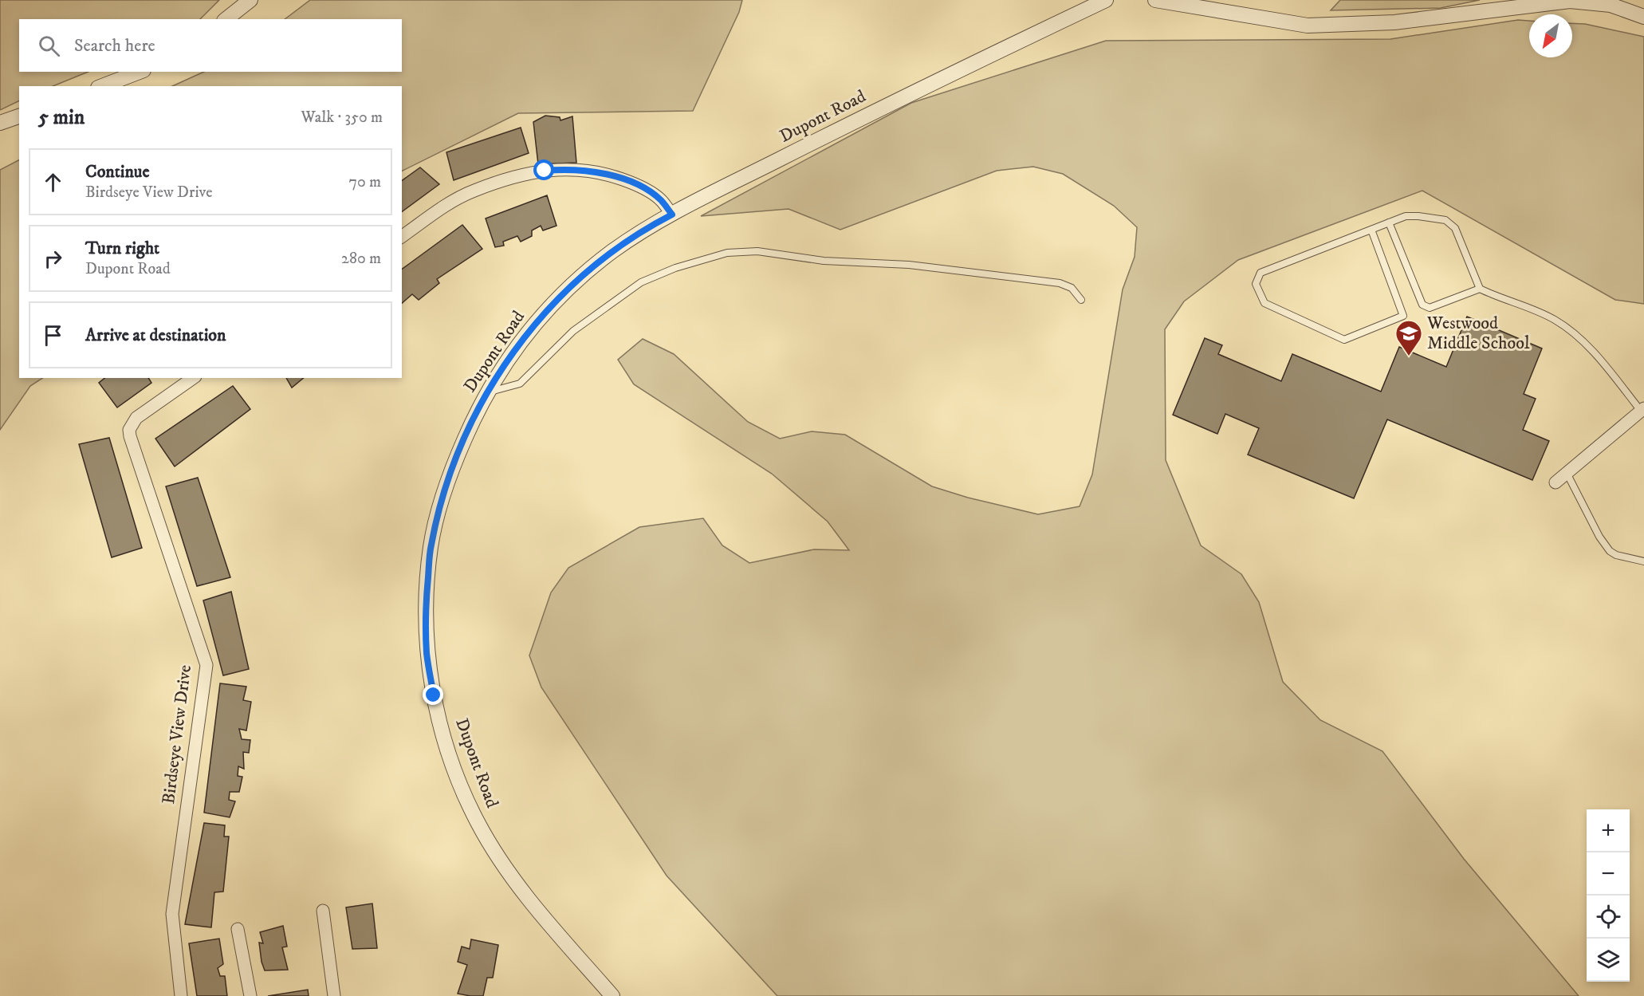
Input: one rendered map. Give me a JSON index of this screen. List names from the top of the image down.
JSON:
{
  "streets": {
    "street": ["Dupont Road", "Birdseye View Drive"]
  },
  "places": {
    "school or university": ["Westwood Middle School"]
  },
  "north": "bottom left",
  "page": {
    "search": "Search here",
    "heading": ["5 min", "Walk · 350 m"],
    "list": [
      ["Continue", "Birdseye View Drive", "70 m"],
      ["Turn right", "Dupont Road", "280 m"],
      "Arrive at destination"
    ],
    "map_buttons": ["+", "−"]
  }
}
